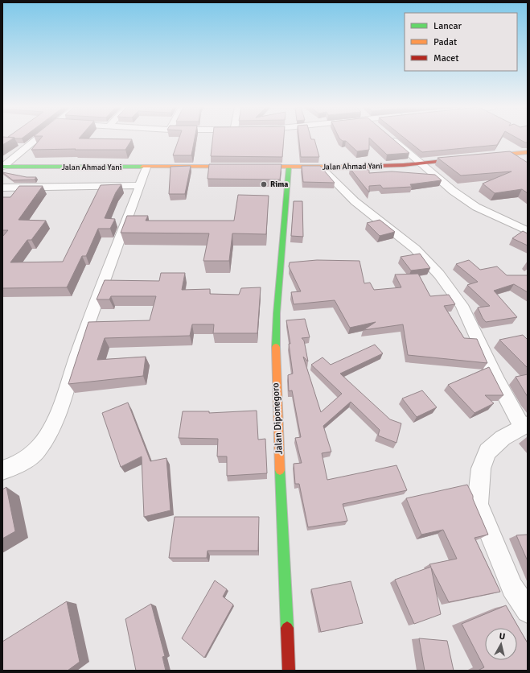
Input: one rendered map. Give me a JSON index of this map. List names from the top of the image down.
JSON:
{
  "streets": {
    "main road": ["Jalan Ahmad Yani", "Jalan Diponegoro"]
  },
  "crossings": [
    ["Jalan Ahmad Yani", "Jalan Diponegoro"]
  ],
  "places": ["Rima"],
  "legend": ["Lancar", "Padat", "Macet"],
  "north": "top"
}
